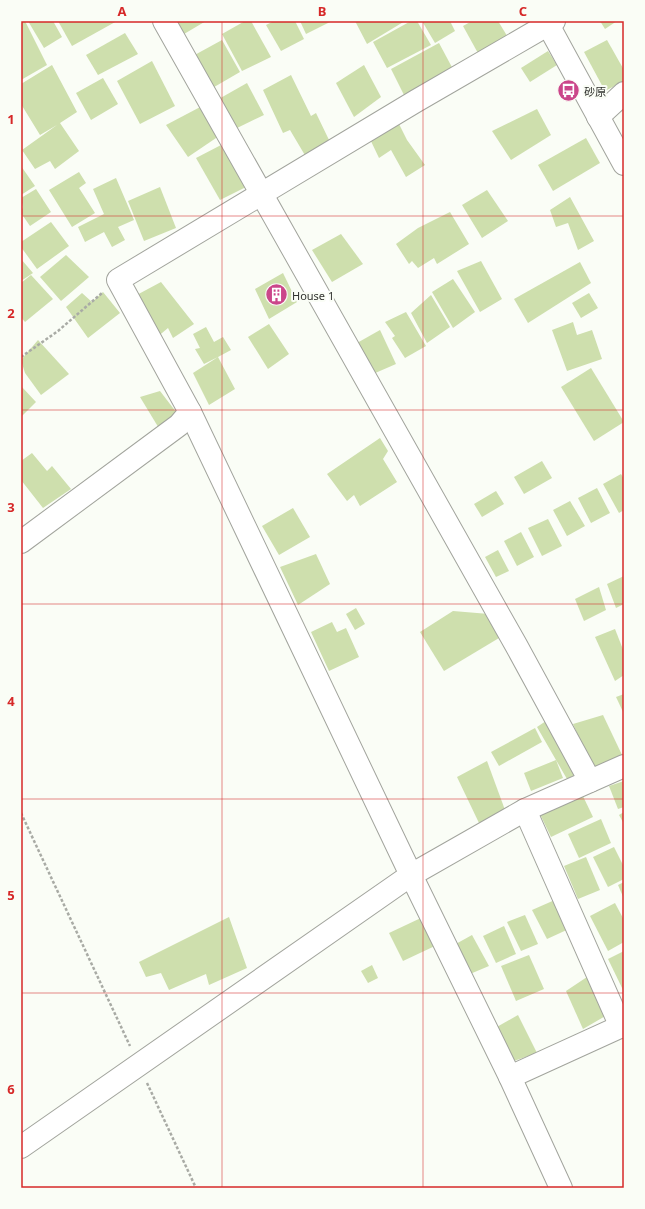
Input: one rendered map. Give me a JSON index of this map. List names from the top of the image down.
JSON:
{
  "places": {
    "bus stop": ["砂原"],
    "building": ["House 1"]
  },
  "grid": {
    "columns": ["A", "B", "C"],
    "rows": [
      "1",
      "2",
      "3",
      "4",
      "5",
      "6"
    ]
  }
}
